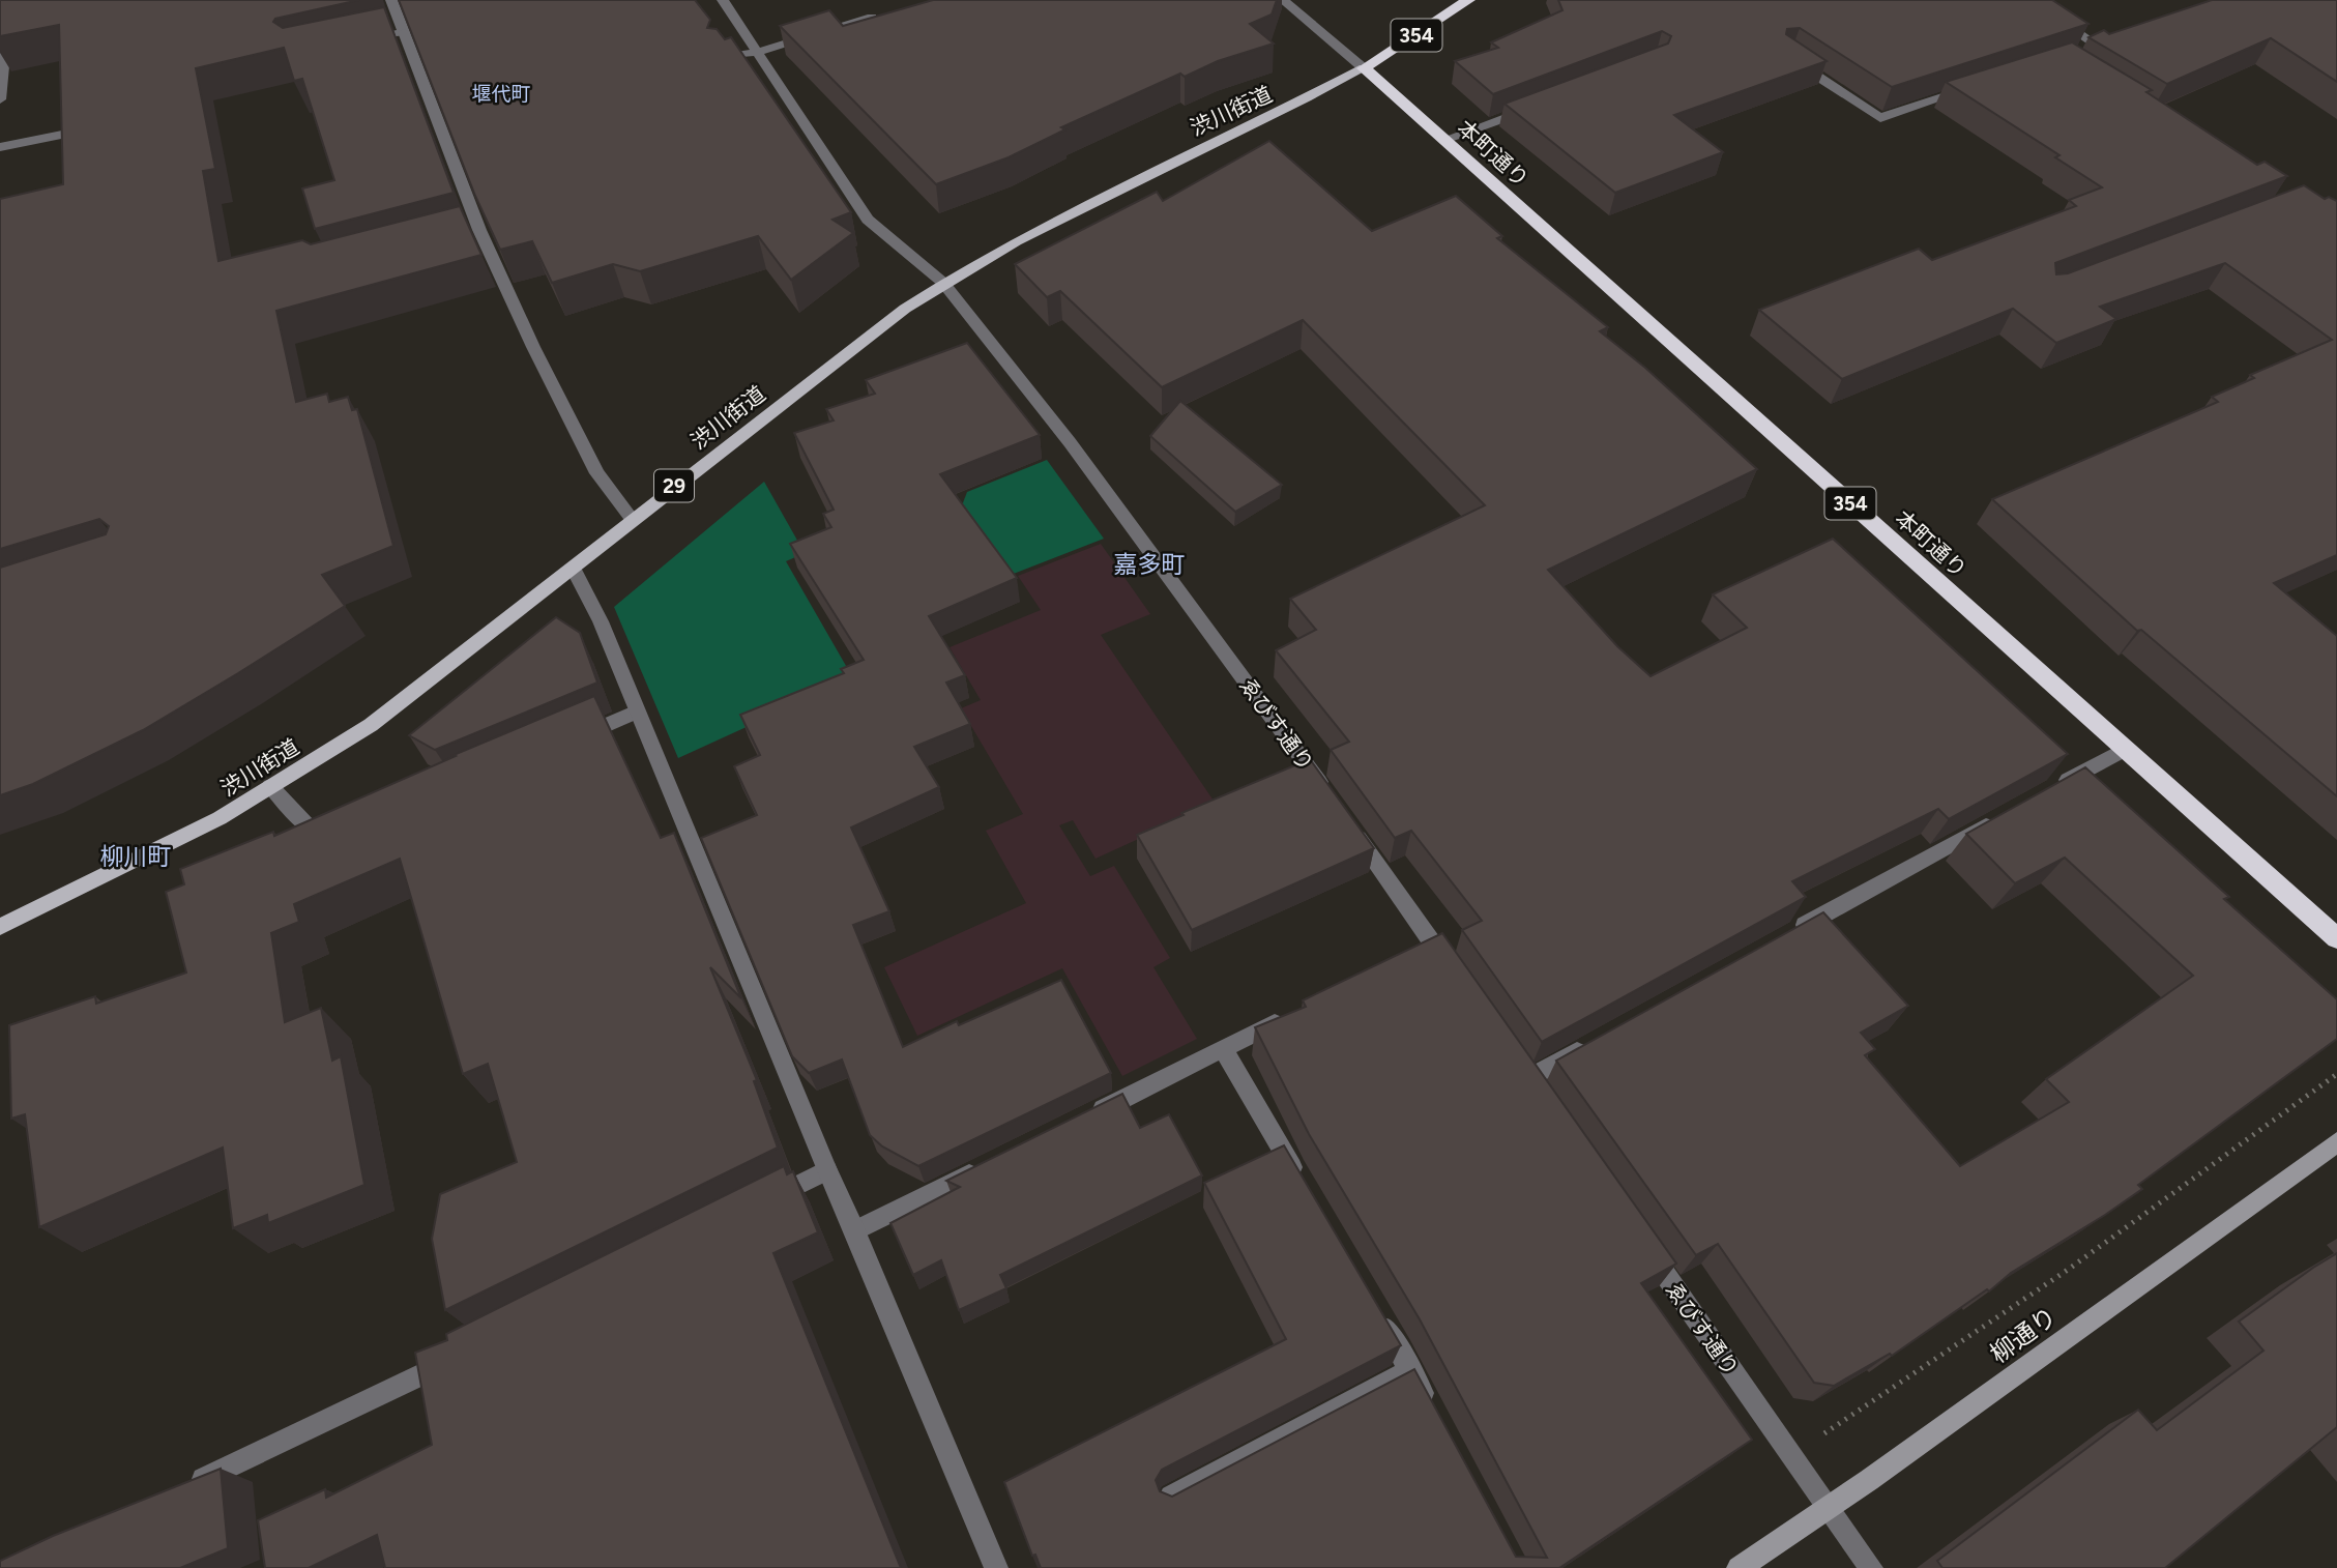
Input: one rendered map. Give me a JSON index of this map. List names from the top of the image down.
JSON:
{
  "streets": {
    "highway": ["354", "渋川街道", "本町通り"],
    "main road": ["29"],
    "street": ["ゑびす通り", "柳通り"]
  },
  "crossings": [
    ["渋川街道", "本町通り"],
    ["渋川街道", "ゑびす通り"],
    ["ゑびす通り", "柳通り"]
  ],
  "districts": ["堰代町", "嘉多町", "柳川町"]
}
